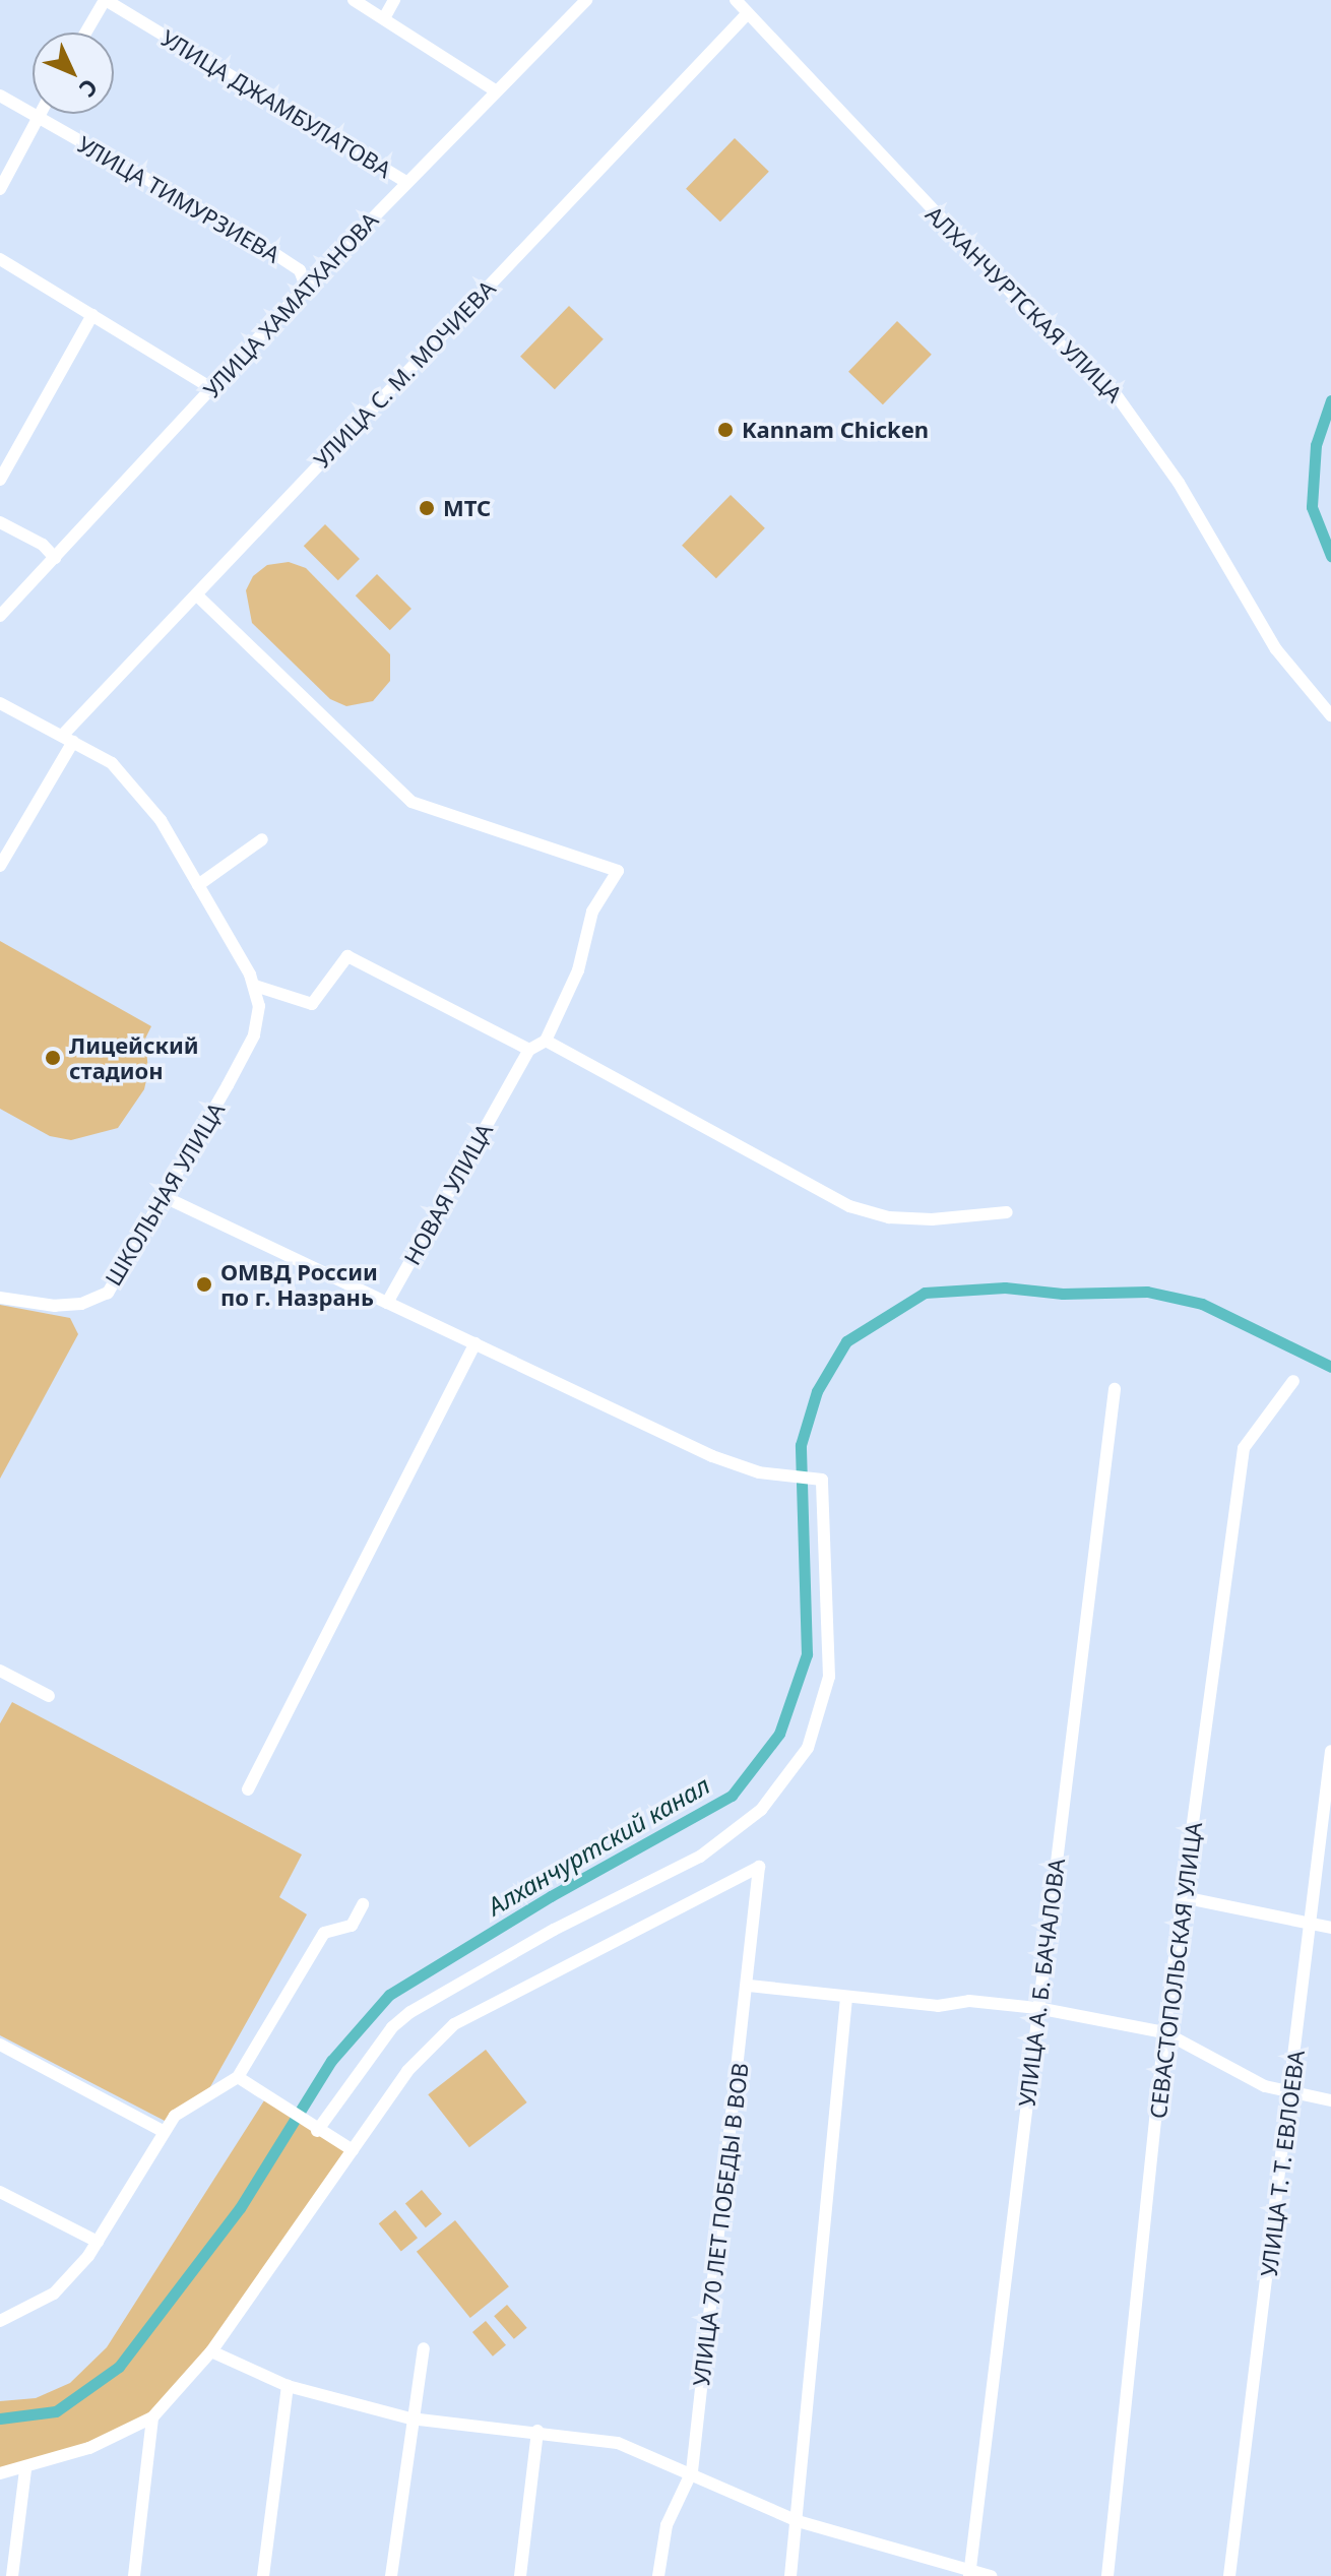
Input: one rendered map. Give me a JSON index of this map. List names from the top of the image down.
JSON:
{
  "streets": {
    "street": [
      "УЛИЦА ДЖАМБУЛАТОВА",
      "УЛИЦА ТИМУРЗИЕВА",
      "АЛХАНЧУРТСКАЯ УЛИЦА",
      "УЛИЦА ХАМАТХАНОВА",
      "УЛИЦА С. М. МОЧИЕВА",
      "ШКОЛЬНАЯ УЛИЦА",
      "НОВАЯ УЛИЦА",
      "СЕВАСТОПОЛЬСКАЯ УЛИЦА",
      "УЛИЦА А. Б. БАЧАЛОВА",
      "УЛИЦА Т. Т. ЕВЛОЕВА",
      "УЛИЦА 70 ЛЕТ ПОБЕДЫ В ВОВ"
    ]
  },
  "crossings": [
    ["УЛИЦА ДЖАМБУЛАТОВА", "УЛИЦА ХАМАТХАНОВА"],
    ["УЛИЦА ТИМУРЗИЕВА", "УЛИЦА ХАМАТХАНОВА"],
    ["АЛХАНЧУРТСКАЯ УЛИЦА", "УЛИЦА С. М. МОЧИЕВА"]
  ],
  "water": ["Алханчуртский канал"],
  "places": [
    "Kannam Chicken",
    "МТС",
    "Лицейский стадион",
    "ОМВД России по г. Назрань"
  ],
  "north": "bottom right"
}
